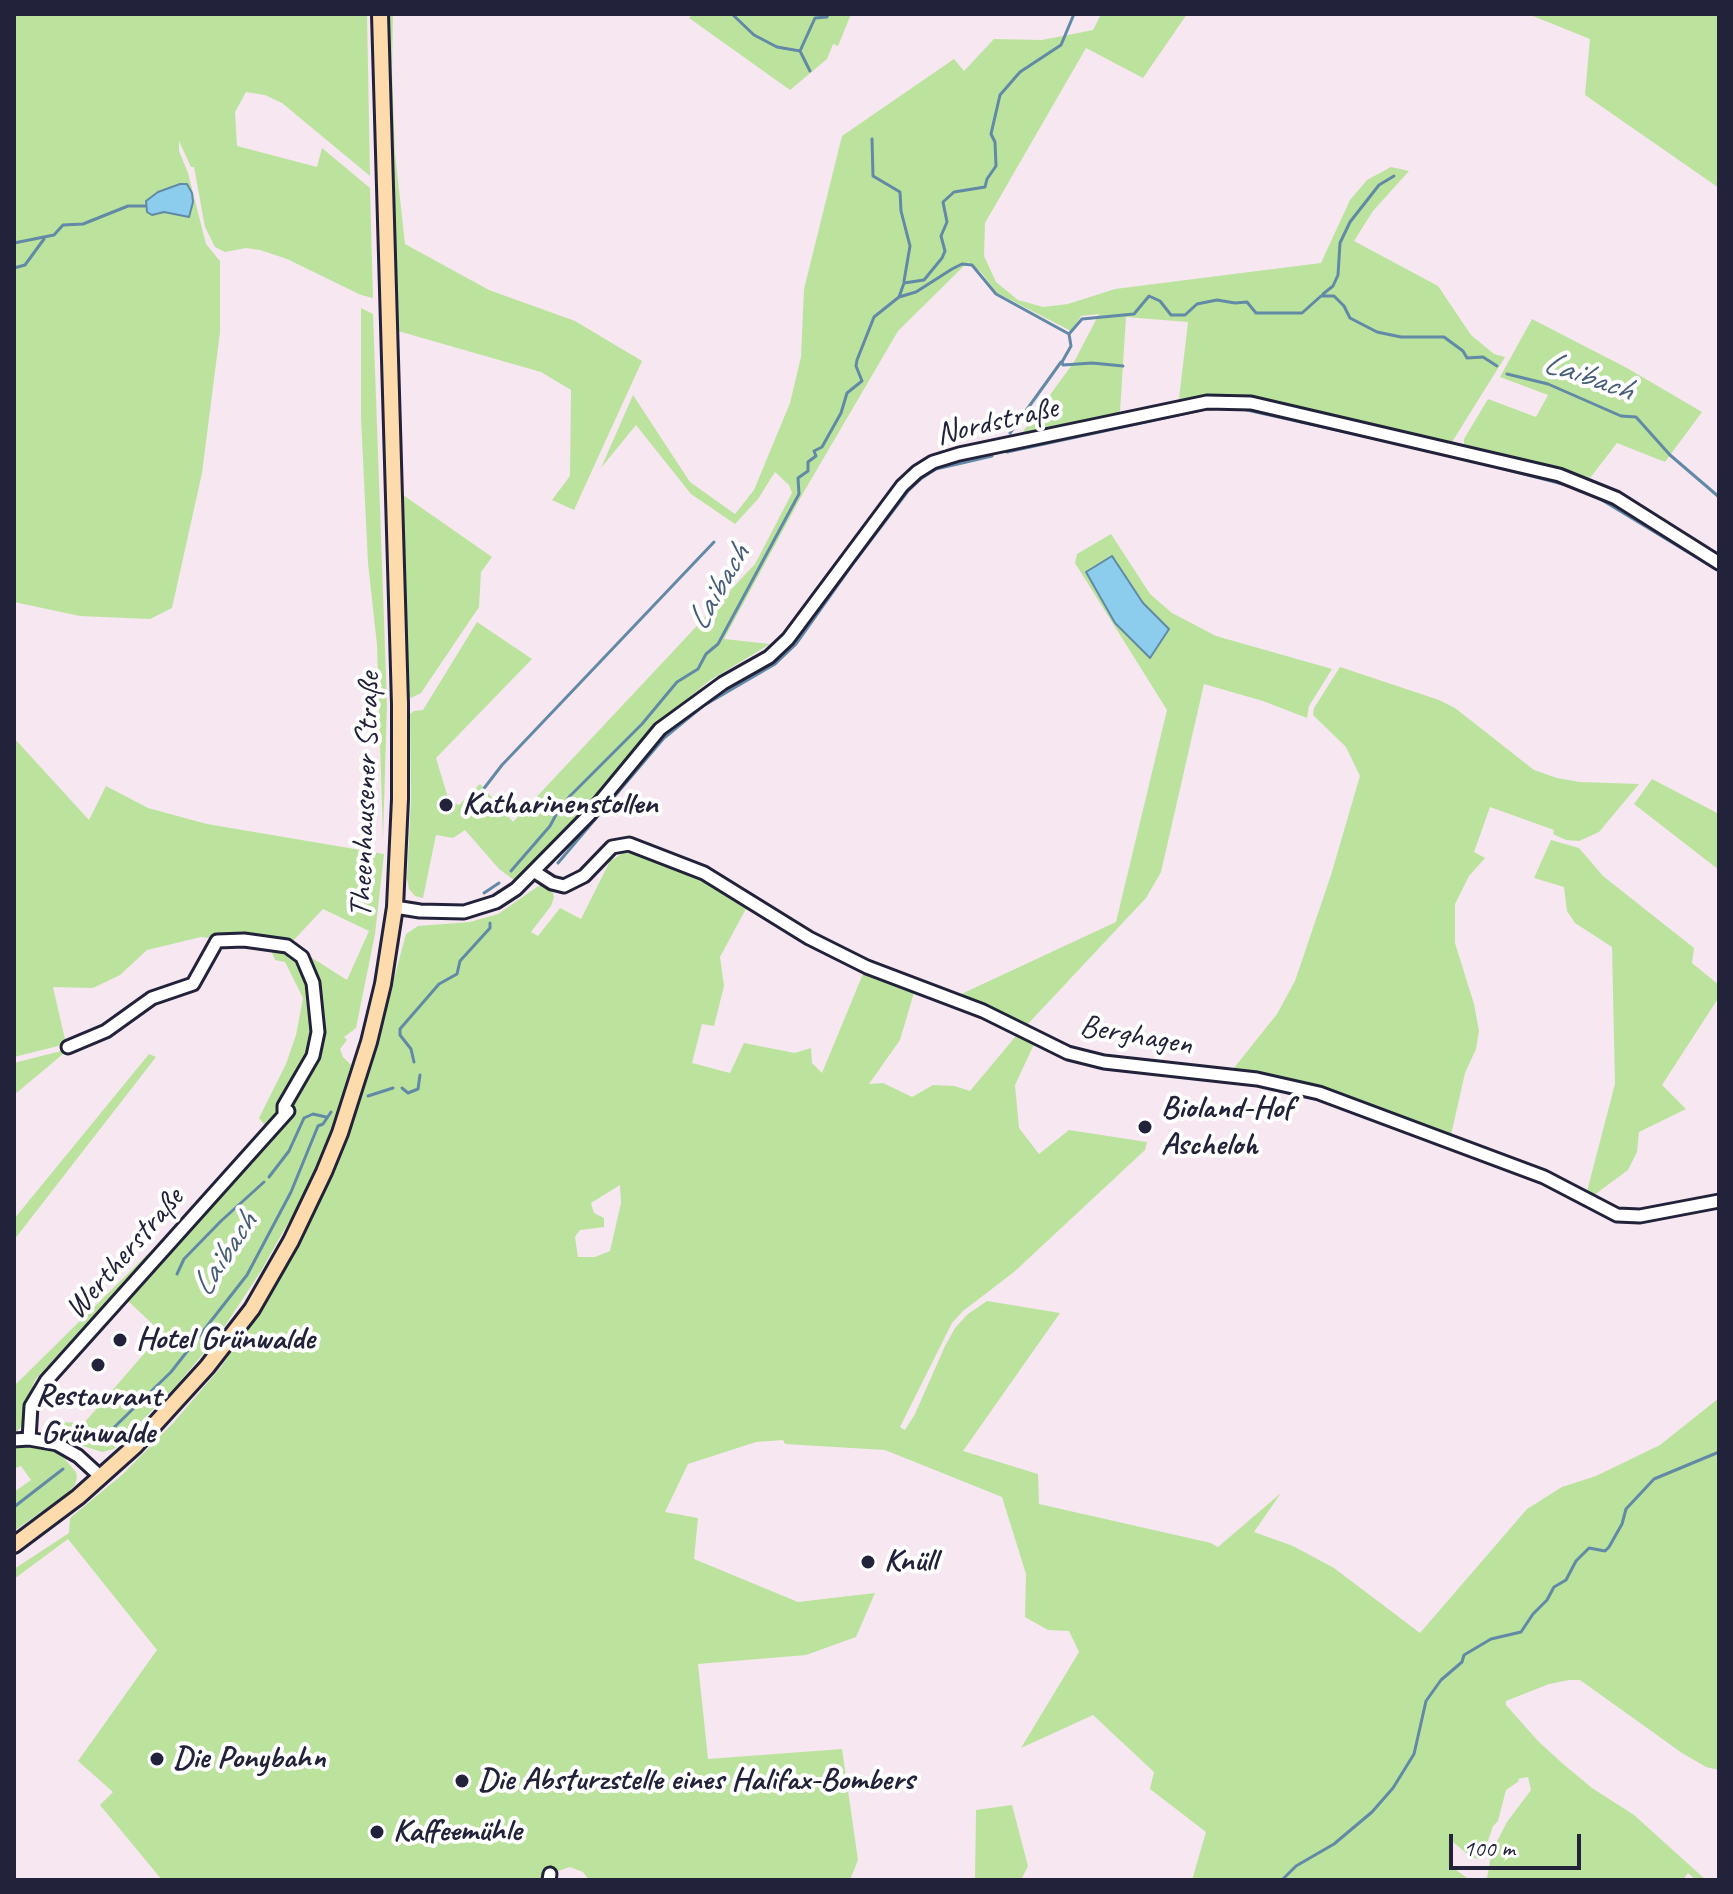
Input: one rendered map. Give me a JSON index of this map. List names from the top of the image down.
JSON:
{
  "streets": {
    "main road": ["Theenhausener Straße"],
    "street": ["Nordstraße", "Berghagen", "Wertherstraße"]
  },
  "crossings": [
    ["Nordstraße", "Theenhausener Straße"],
    ["Nordstraße", "Berghagen"]
  ],
  "water": ["Laibach"],
  "places": [
    "Katharinenstollen",
    "Bioland-Hof Ascheloh",
    "Hotel Grünwalde",
    "Restaurant Grünwalde",
    "Knüll",
    "Die Ponybahn",
    "Die Absturzstelle eines Halifax-Bombers",
    "Kaffeemühle"
  ],
  "scale_bar": "100 m"
}
